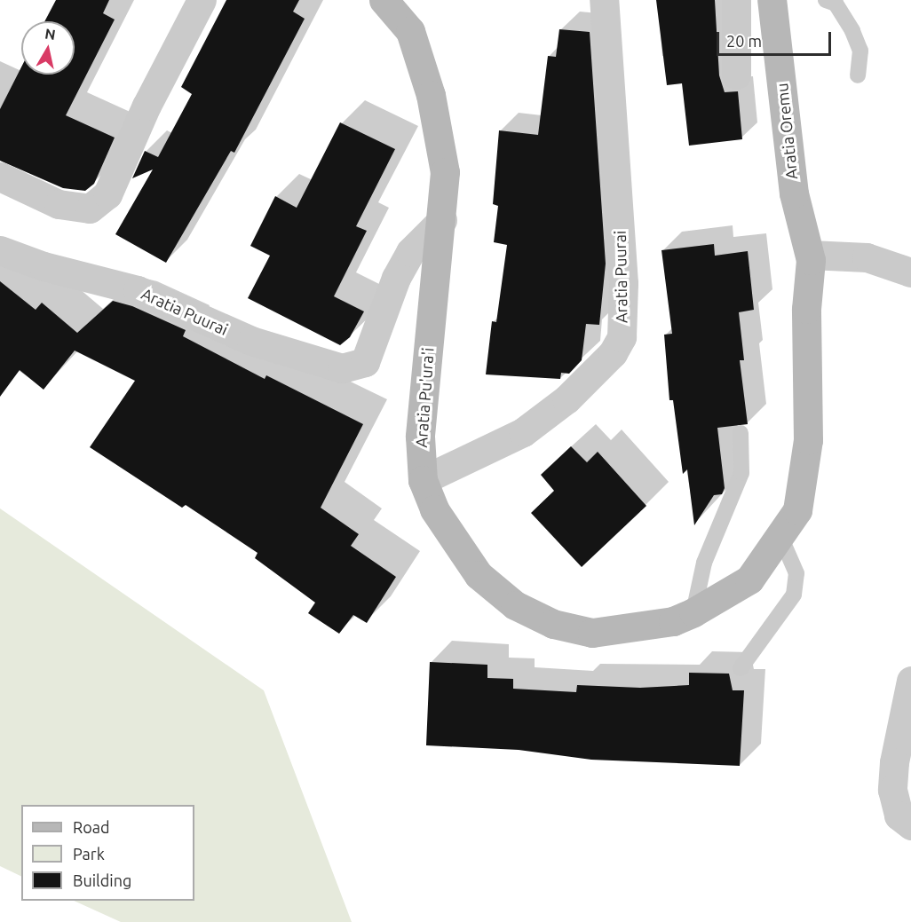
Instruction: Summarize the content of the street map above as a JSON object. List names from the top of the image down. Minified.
{"streets":{"main road":["Aratia Oremu","Aratia Pu'ura'i"],"street":["Aratia Puurai"]},"crossings":[["Aratia Oremu","Aratia Pu'ura'i"],["Aratia Puurai","Aratia Pu'ura'i"]],"legend":["Road","Park","Building"],"scale_bar":"20 m","north":"top"}
